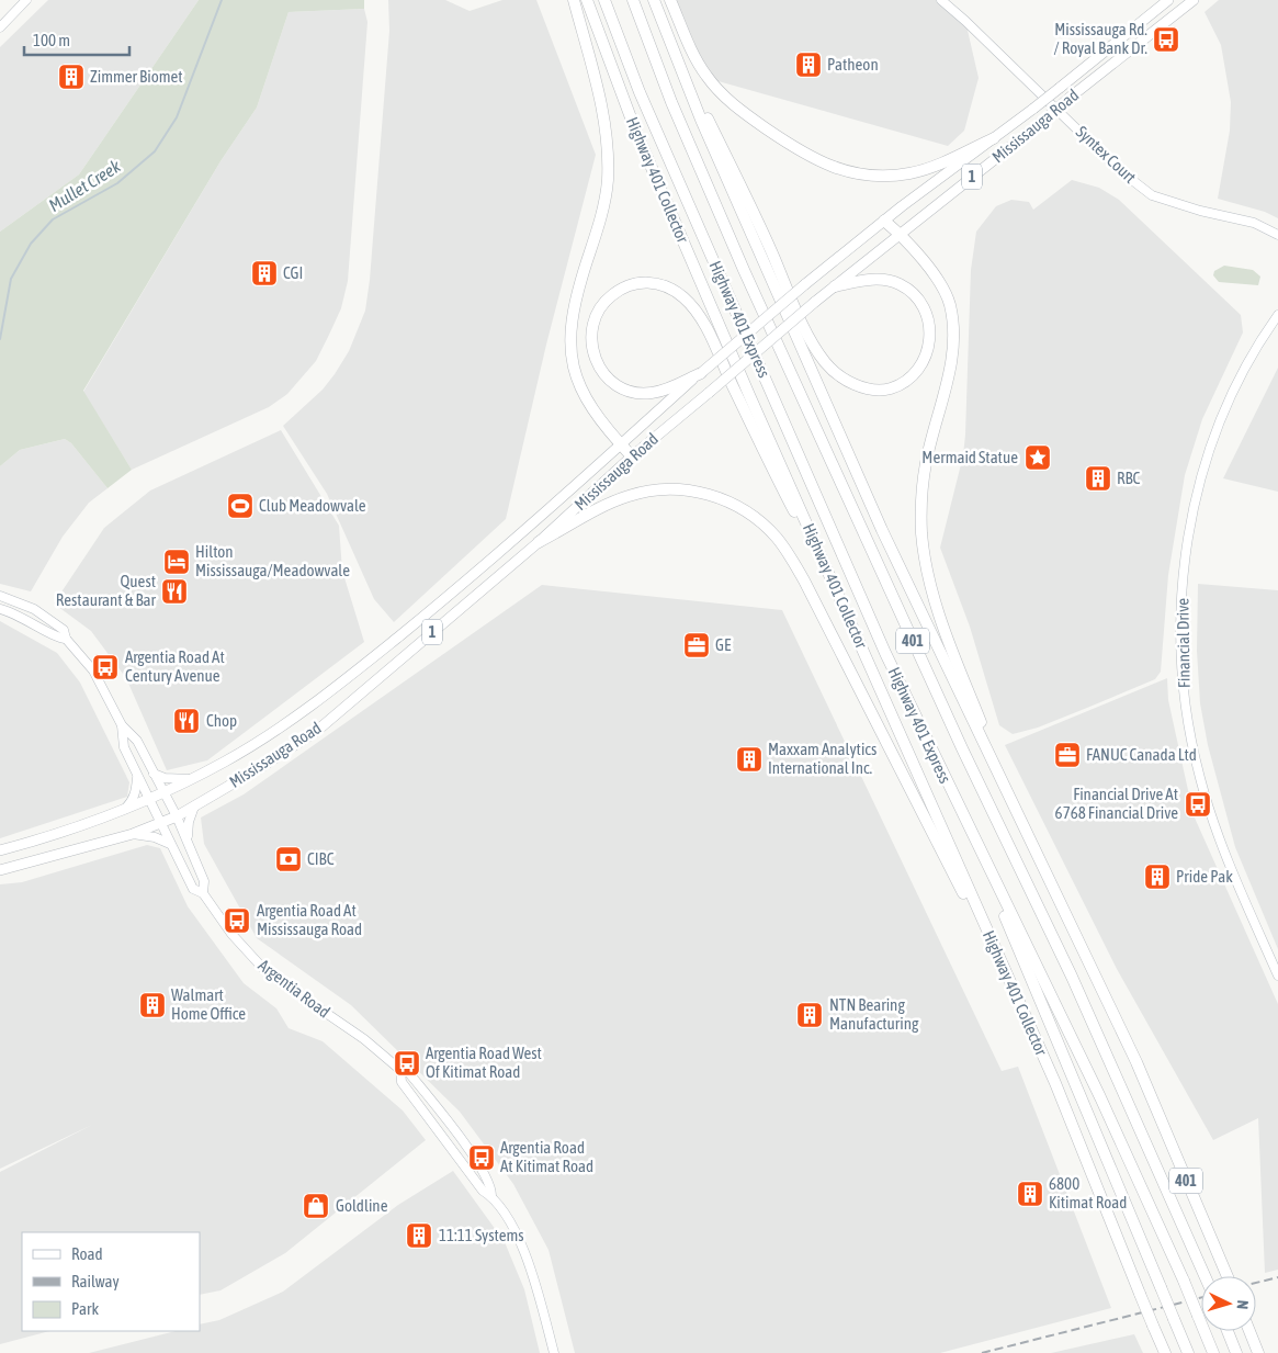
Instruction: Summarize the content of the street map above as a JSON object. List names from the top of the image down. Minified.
{"streets":{"highway":["Highway 401 Collector","Highway 401 Express","401"],"main road":["Mississauga Road","1"],"street":["Syntex Court","Financial Drive","Argentia Road"]},"crossings":[["Mississauga Road","Argentia Road"]],"water":["Mullet Creek"],"places":{"bus stop":["Mississauga Rd. / Royal Bank Dr.","Argentia Road At Century Avenue","Financial Drive At 6768 Financial Drive","Argentia Road At Mississauga Road","Argentia Road West Of Kitimat Road","Argentia Road At Kitimat Road"],"building":["Patheon","Zimmer Biomet","CGI","RBC","Maxxam Analytics International Inc.","Pride Pak","Walmart Home Office","NTN Bearing Manufacturing","6800 Kitimat Road","11:11 Systems"],"place":["Mermaid Statue"],"sports":["Club Meadowvale"],"hotel":["Hilton Mississauga/Meadowvale"],"restaurant":["Quest Restaurant & Bar","Chop"],"office":["GE","FANUC Canada Ltd"],"bank":["CIBC"],"shop":["Goldline"]},"legend":["Road","Railway","Park"],"scale_bar":"100 m","north":"right"}
